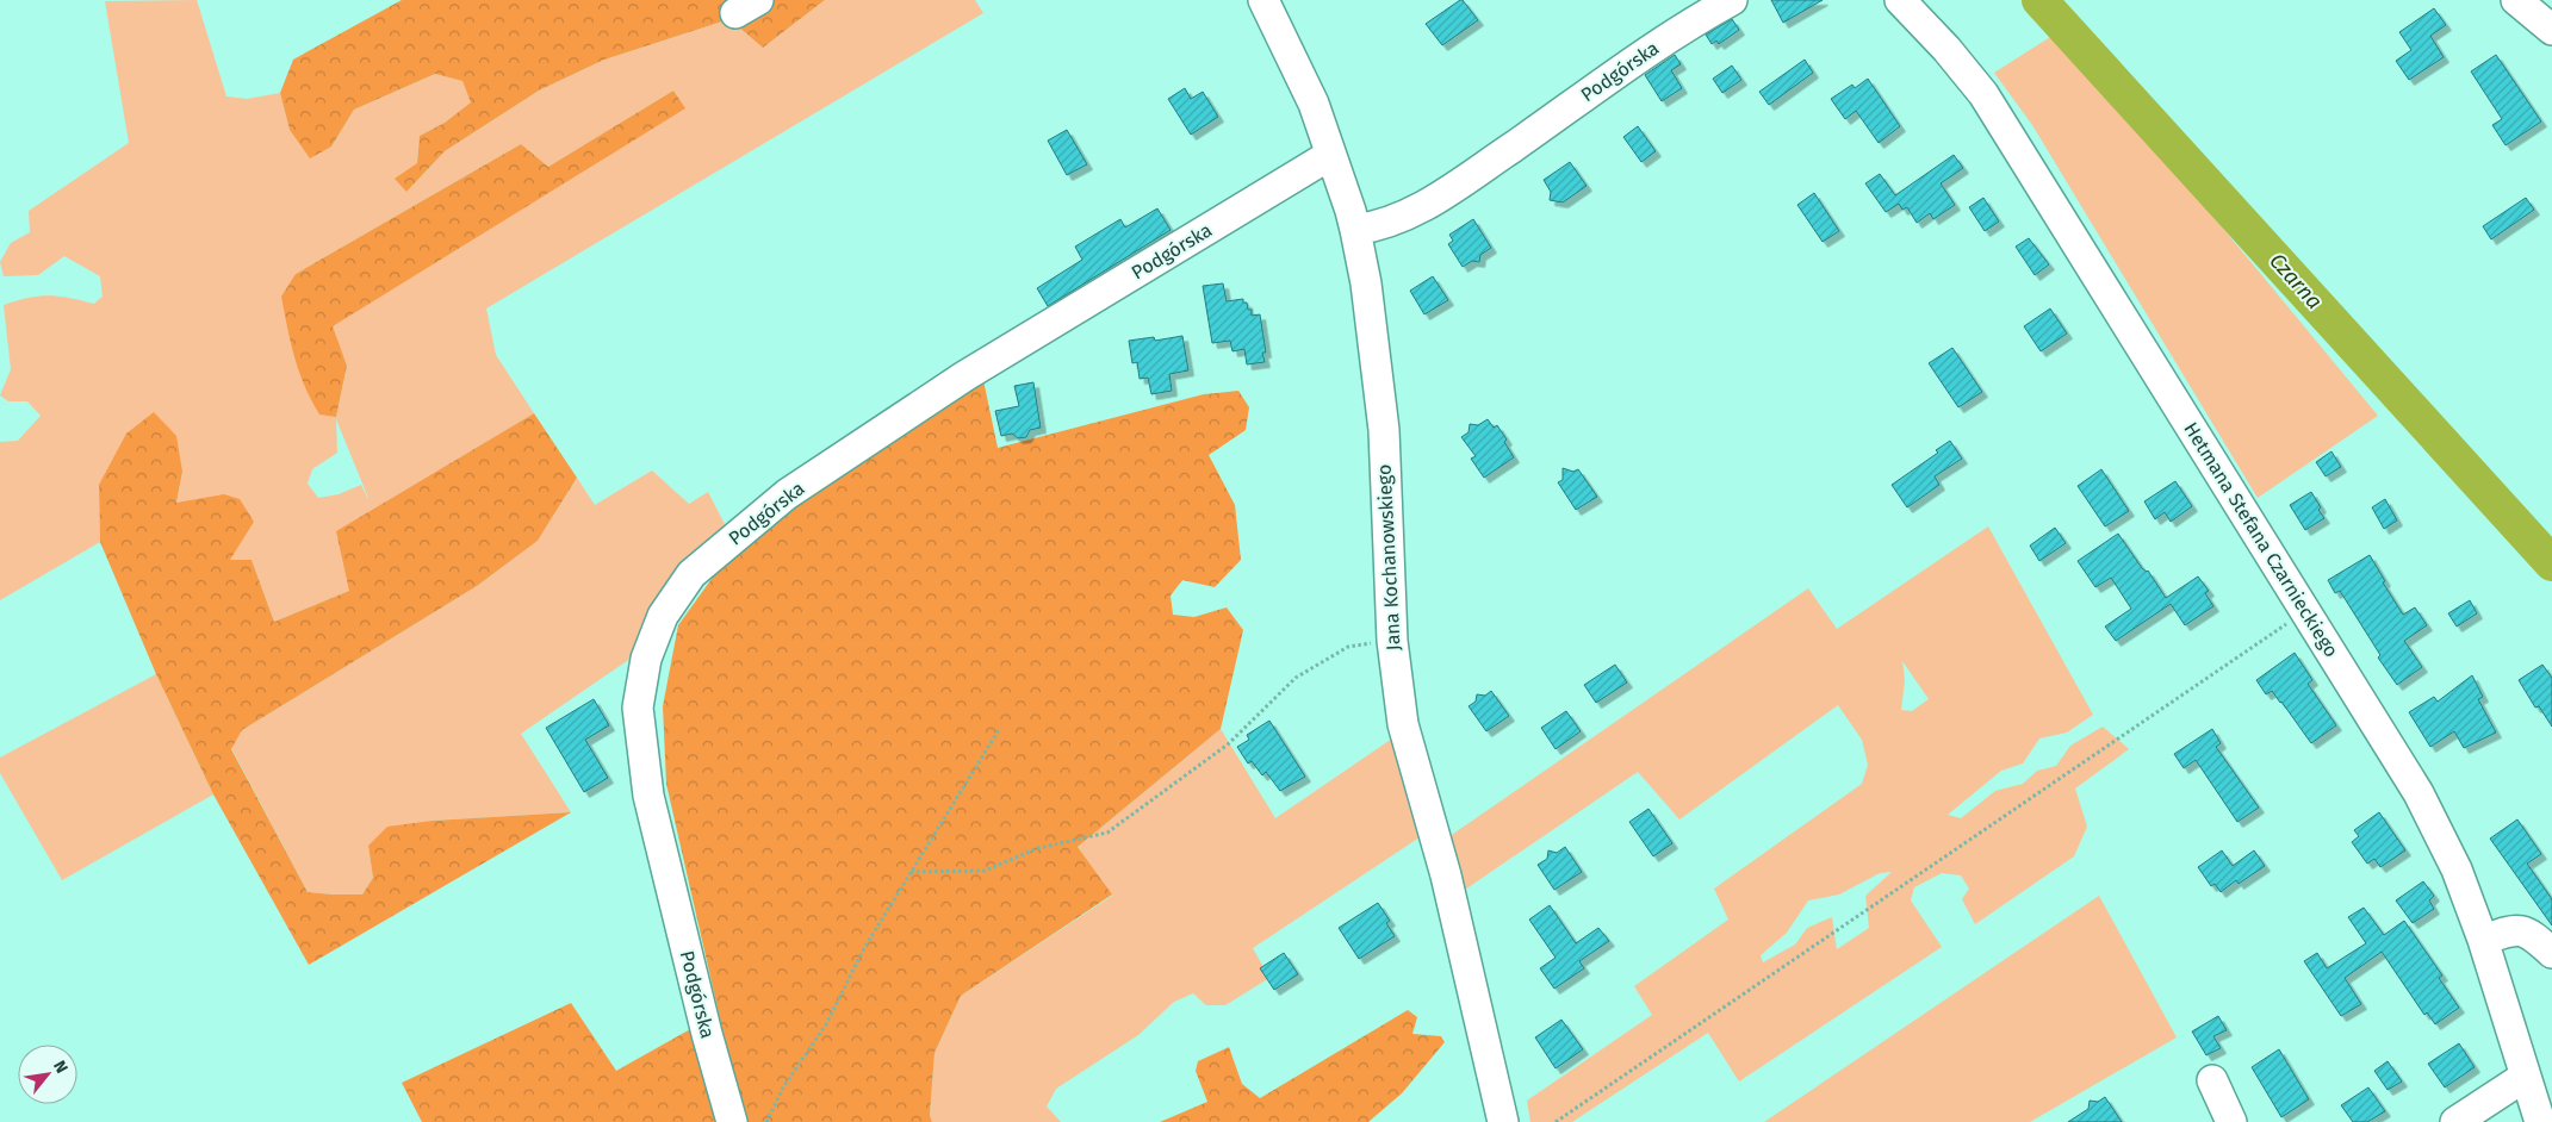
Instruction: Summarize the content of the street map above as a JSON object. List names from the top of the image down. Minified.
{"streets":{"street":["Podgórska","Hetmana Stefana Czarnieckiego","Jana Kochanowskiego"]},"crossings":[["Podgórska","Jana Kochanowskiego"]],"water":["Czarna"],"north":"top right"}
